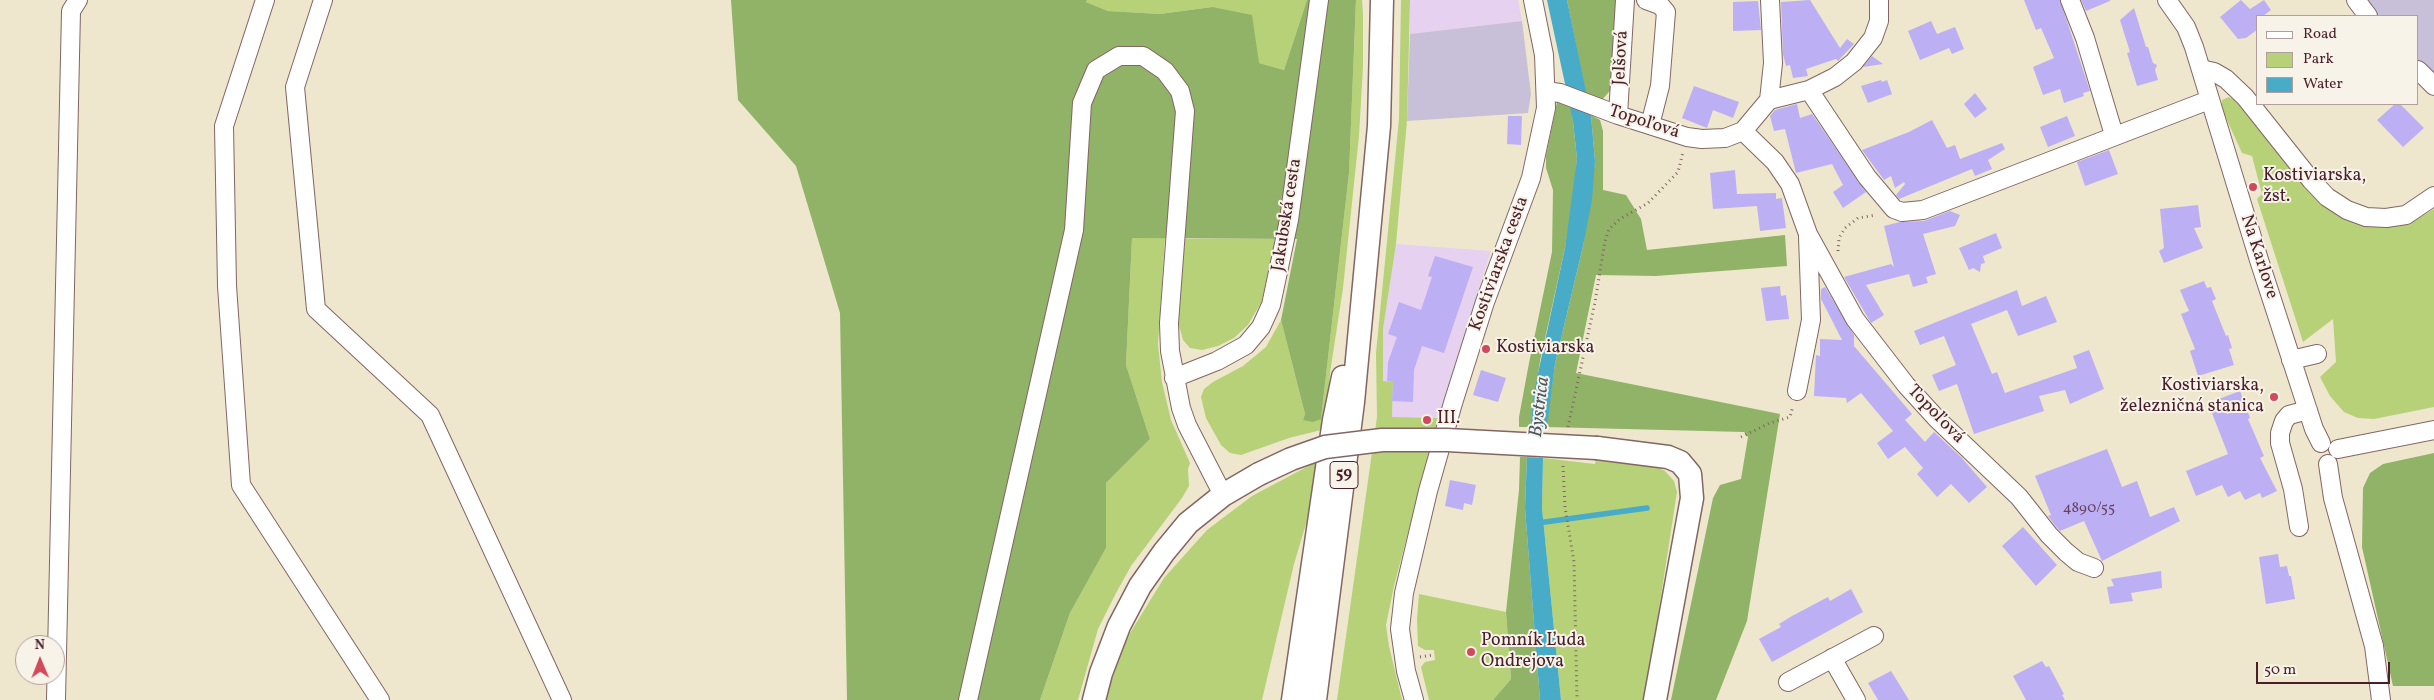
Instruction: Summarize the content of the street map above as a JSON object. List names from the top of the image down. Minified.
{"streets":{"main road":["59"],"street":["Jelšová","Topoľová","Jakubská cesta","Na Karlove","Kostiviarska cesta"]},"crossings":[["Jelšová","Topoľová"],["Topoľová","Kostiviarska cesta"]],"water":["Bystrica"],"places":["Kostiviarska, žst.","Kostiviarska","Kostiviarska, železničná stanica","III.","Pomník Ľuda Ondrejova"],"house_numbers":["4890/55"],"legend":["Road","Park","Water"],"scale_bar":"50 m","north":"top"}
